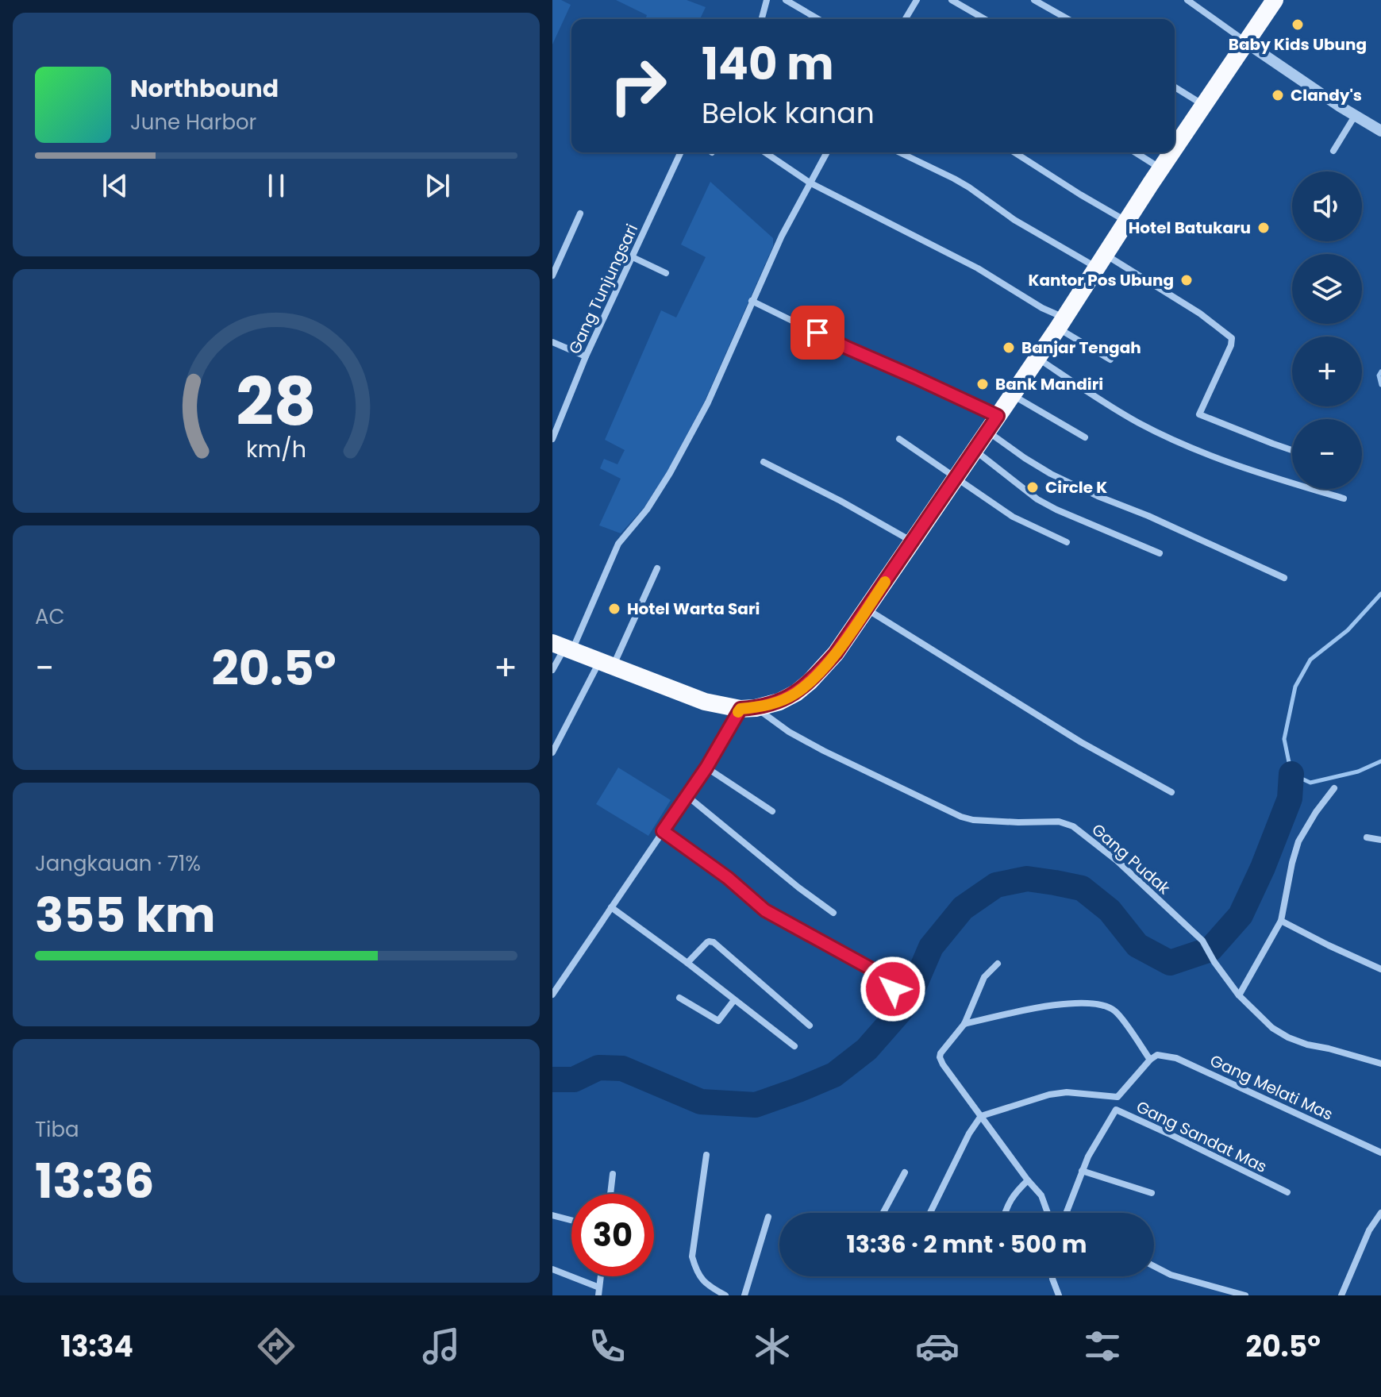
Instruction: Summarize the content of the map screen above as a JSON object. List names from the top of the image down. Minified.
{"streets":{"street":["Gang Tunjungsari","Gang Pudak","Gang Melati Mas","Gang Sandat Mas"]},"places":["Baby Kids Ubung","Clandy's","Hotel Batukaru","Kantor Pos Ubung","Banjar Tengah","Bank Mandiri","Circle K","Hotel Warta Sari"],"page":{"turn":["140 m","Belok kanan"],"song":["Northbound","June Harbor"],"map_buttons":["+","−"],"tile":["AC",["Jangkauan · 71%","355 km"],["Tiba","13:36"]],"heat":["−","20.5°","+"],"limit":"30","trip":"13:36 · 2 mnt · 500 m","tabs":["13:34","20.5°"],"gauge":["28","km/h"]}}
